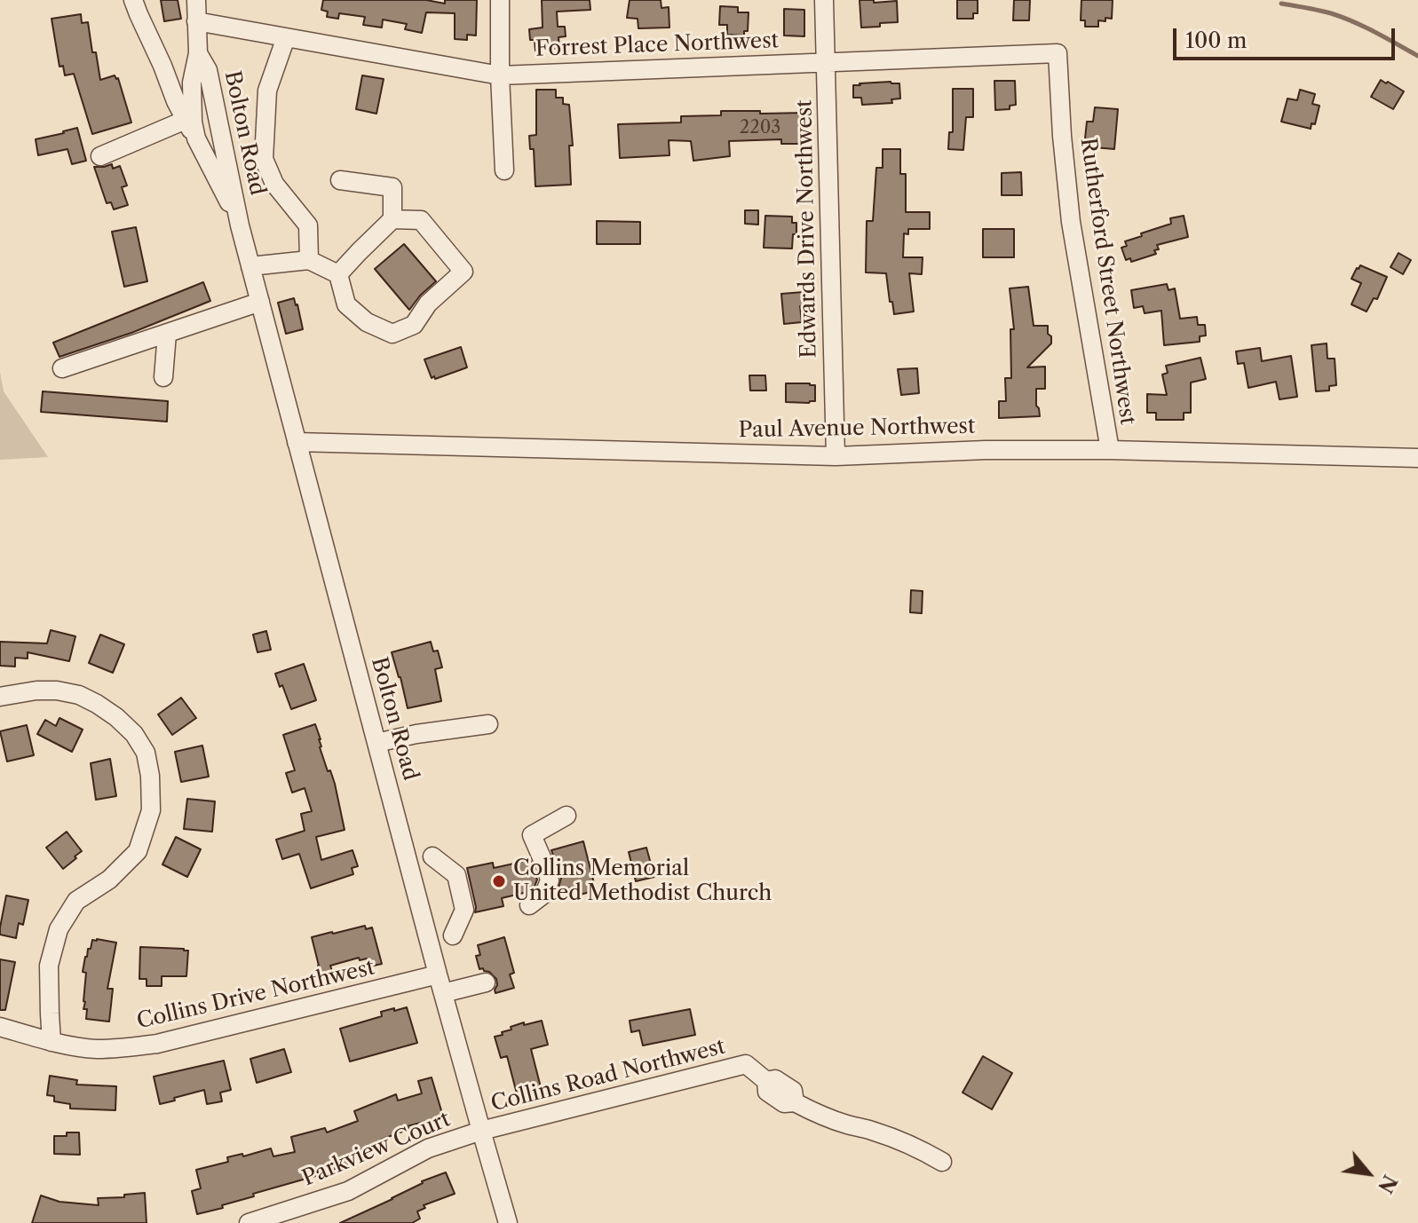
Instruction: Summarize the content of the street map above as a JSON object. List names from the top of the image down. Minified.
{"streets":{"street":["Forrest Place Northwest","Bolton Road","Edwards Drive Northwest","Rutherford Street Northwest","Paul Avenue Northwest","Collins Drive Northwest","Collins Road Northwest","Parkview Court"]},"crossings":[["Forrest Place Northwest","Bolton Road"],["Forrest Place Northwest","Edwards Drive Northwest"],["Forrest Place Northwest","Rutherford Street Northwest"],["Bolton Road","Paul Avenue Northwest"],["Bolton Road","Collins Drive Northwest"],["Bolton Road","Collins Road Northwest"],["Bolton Road","Parkview Court"],["Edwards Drive Northwest","Paul Avenue Northwest"],["Rutherford Street Northwest","Paul Avenue Northwest"],["Collins Road Northwest","Parkview Court"]],"places":["Collins Memorial United Methodist Church"],"house_numbers":["2203"],"scale_bar":"100 m","north":"bottom right"}
